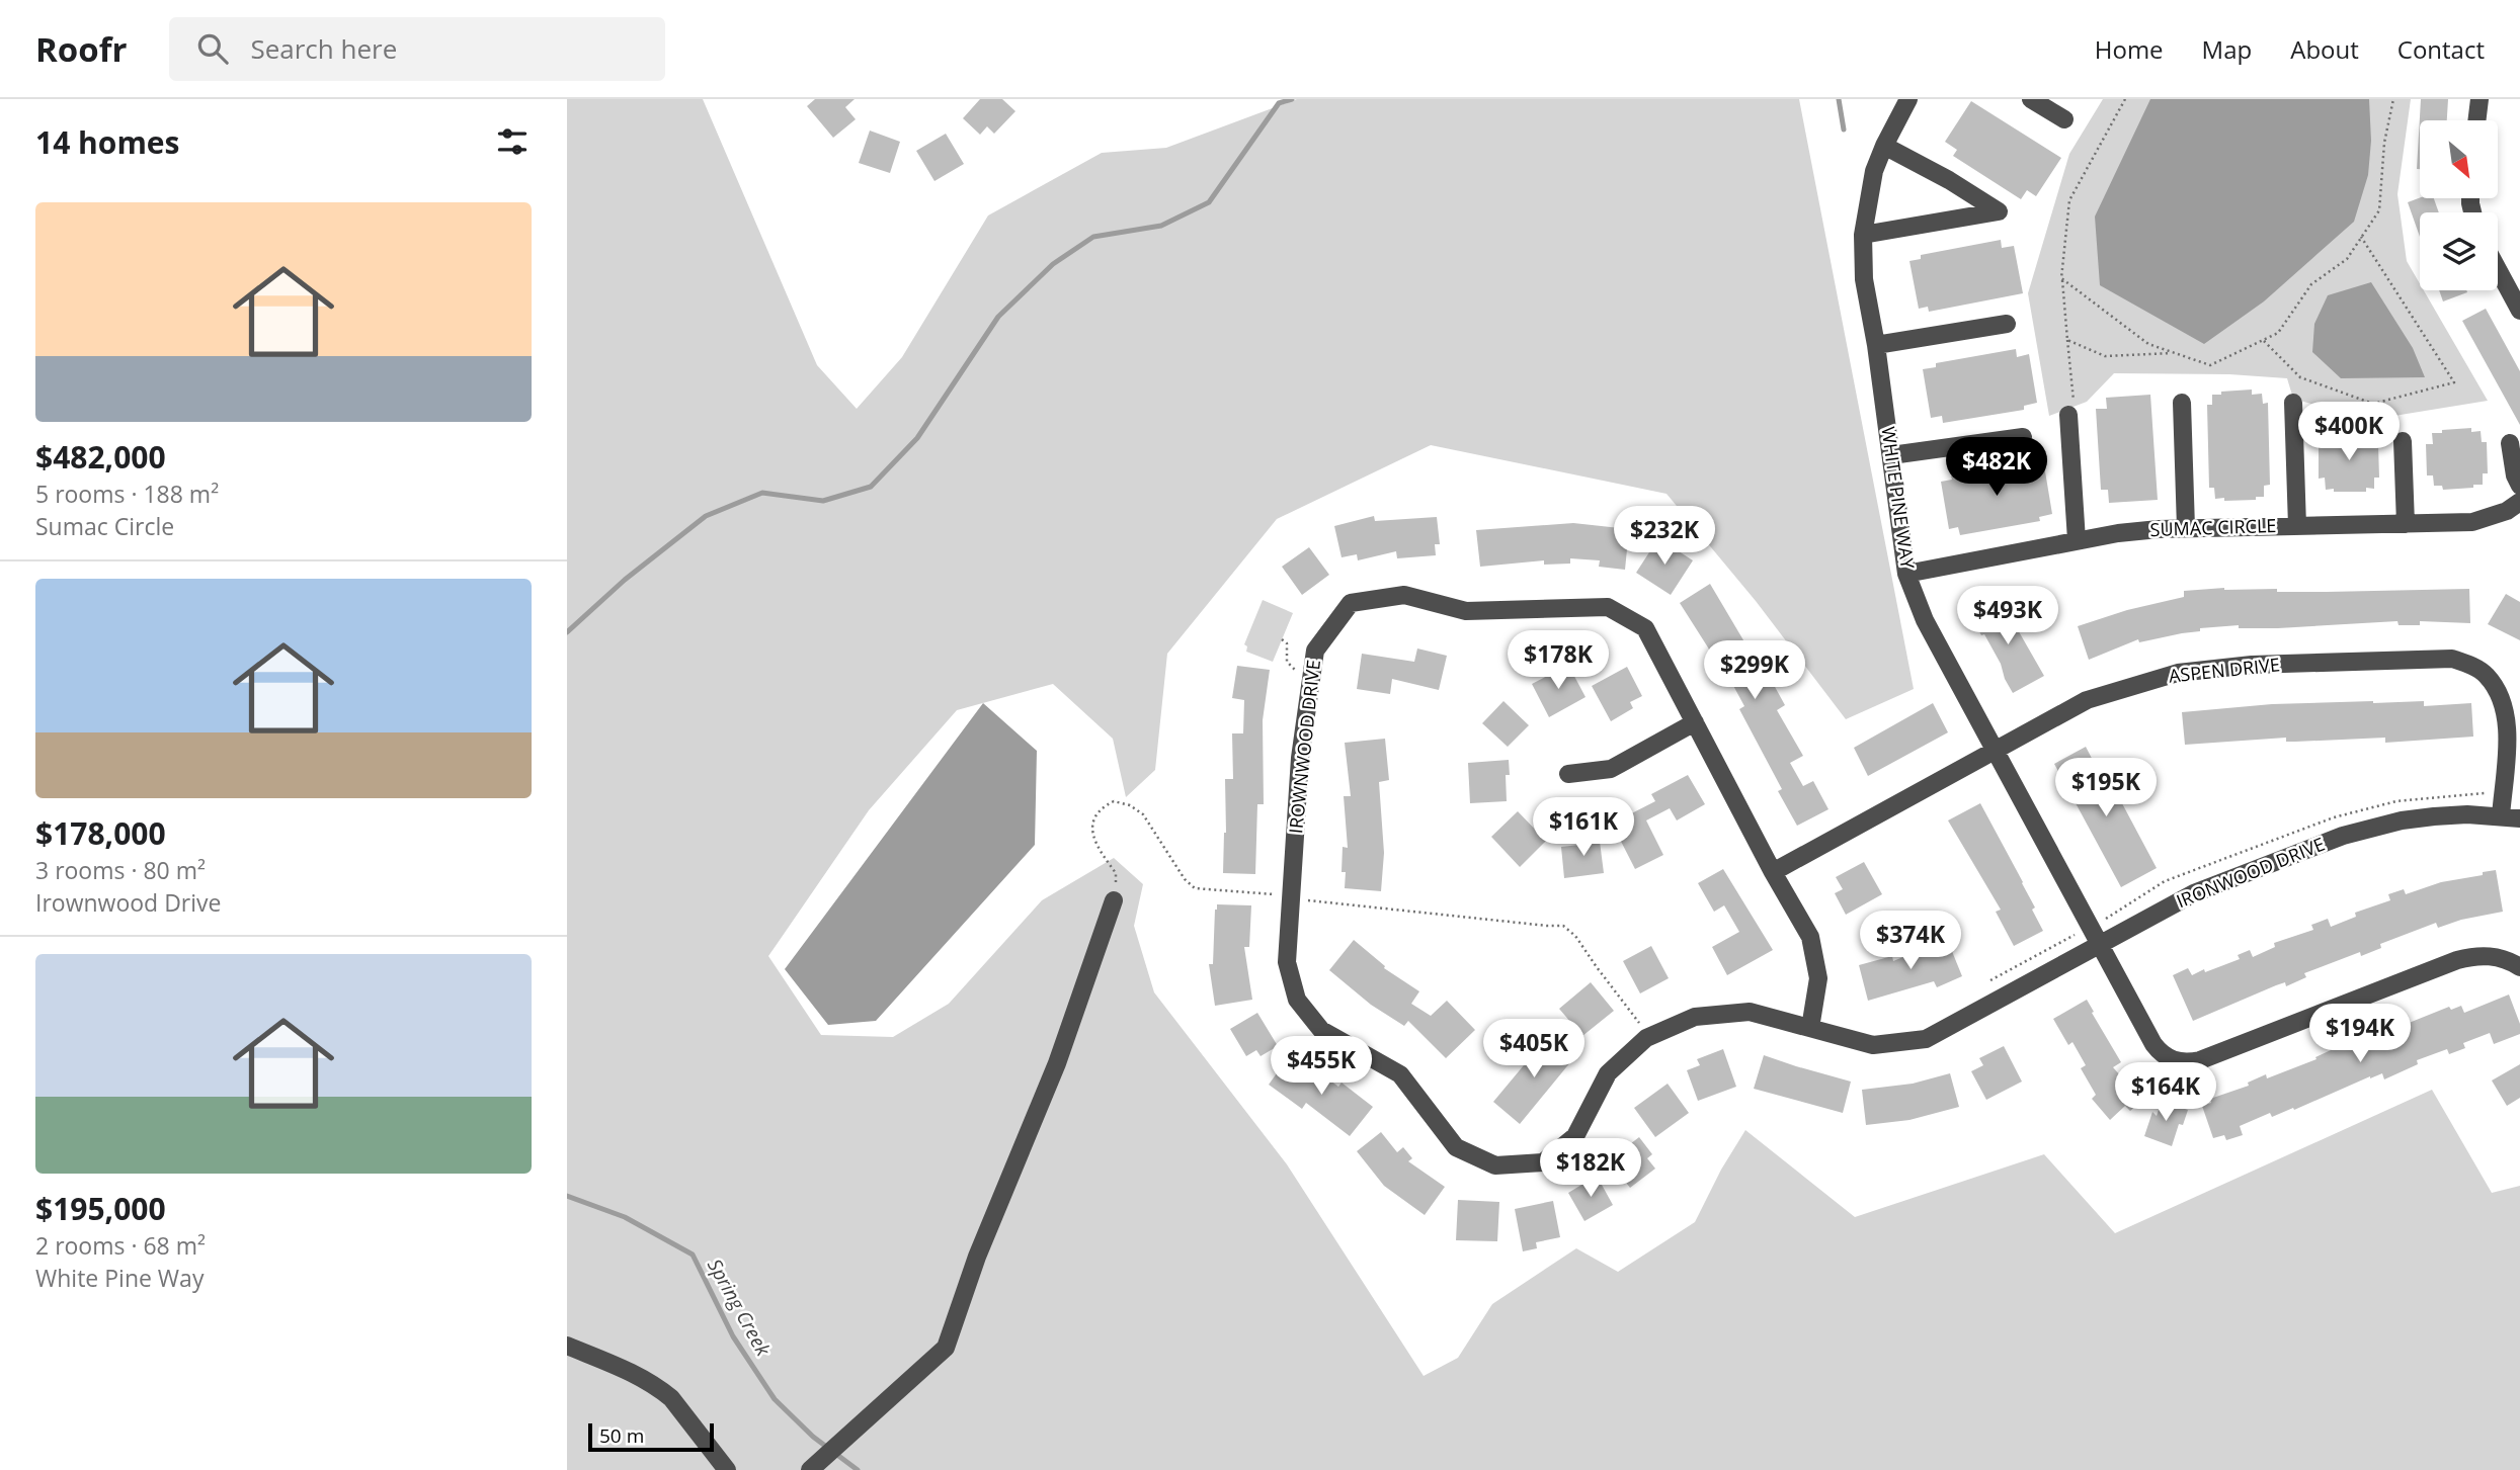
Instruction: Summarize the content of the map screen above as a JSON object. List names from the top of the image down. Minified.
{"streets":{"street":["WHITE PINE WAY","SUMAC CIRCLE","ASPEN DRIVE","IROWNWOOD DRIVE","IRONWOOD DRIVE"]},"crossings":[["WHITE PINE WAY","SUMAC CIRCLE"],["WHITE PINE WAY","ASPEN DRIVE"],["WHITE PINE WAY","IRONWOOD DRIVE"],["ASPEN DRIVE","IROWNWOOD DRIVE"],["ASPEN DRIVE","IRONWOOD DRIVE"],["IROWNWOOD DRIVE","IRONWOOD DRIVE"]],"water":["Spring Creek"],"scale_bar":"50 m","north":"bottom right","page":{"header":"Roofr","search":"Search here","nav":["Home","Map","About","Contact"],"heading":"14 homes","list":[{"name":"$482,000","note":"5 rooms · 188 m² · Sumac Circle"},{"name":"$178,000","note":"3 rooms · 80 m² · Irownwood Drive"},{"name":"$195,000","note":"2 rooms · 68 m² · White Pine Way"}],"price":["$400K","$482K","$232K","$493K","$178K","$299K","$195K","$161K","$374K","$194K","$405K","$455K","$164K","$182K"],"scale":"50 m"}}
